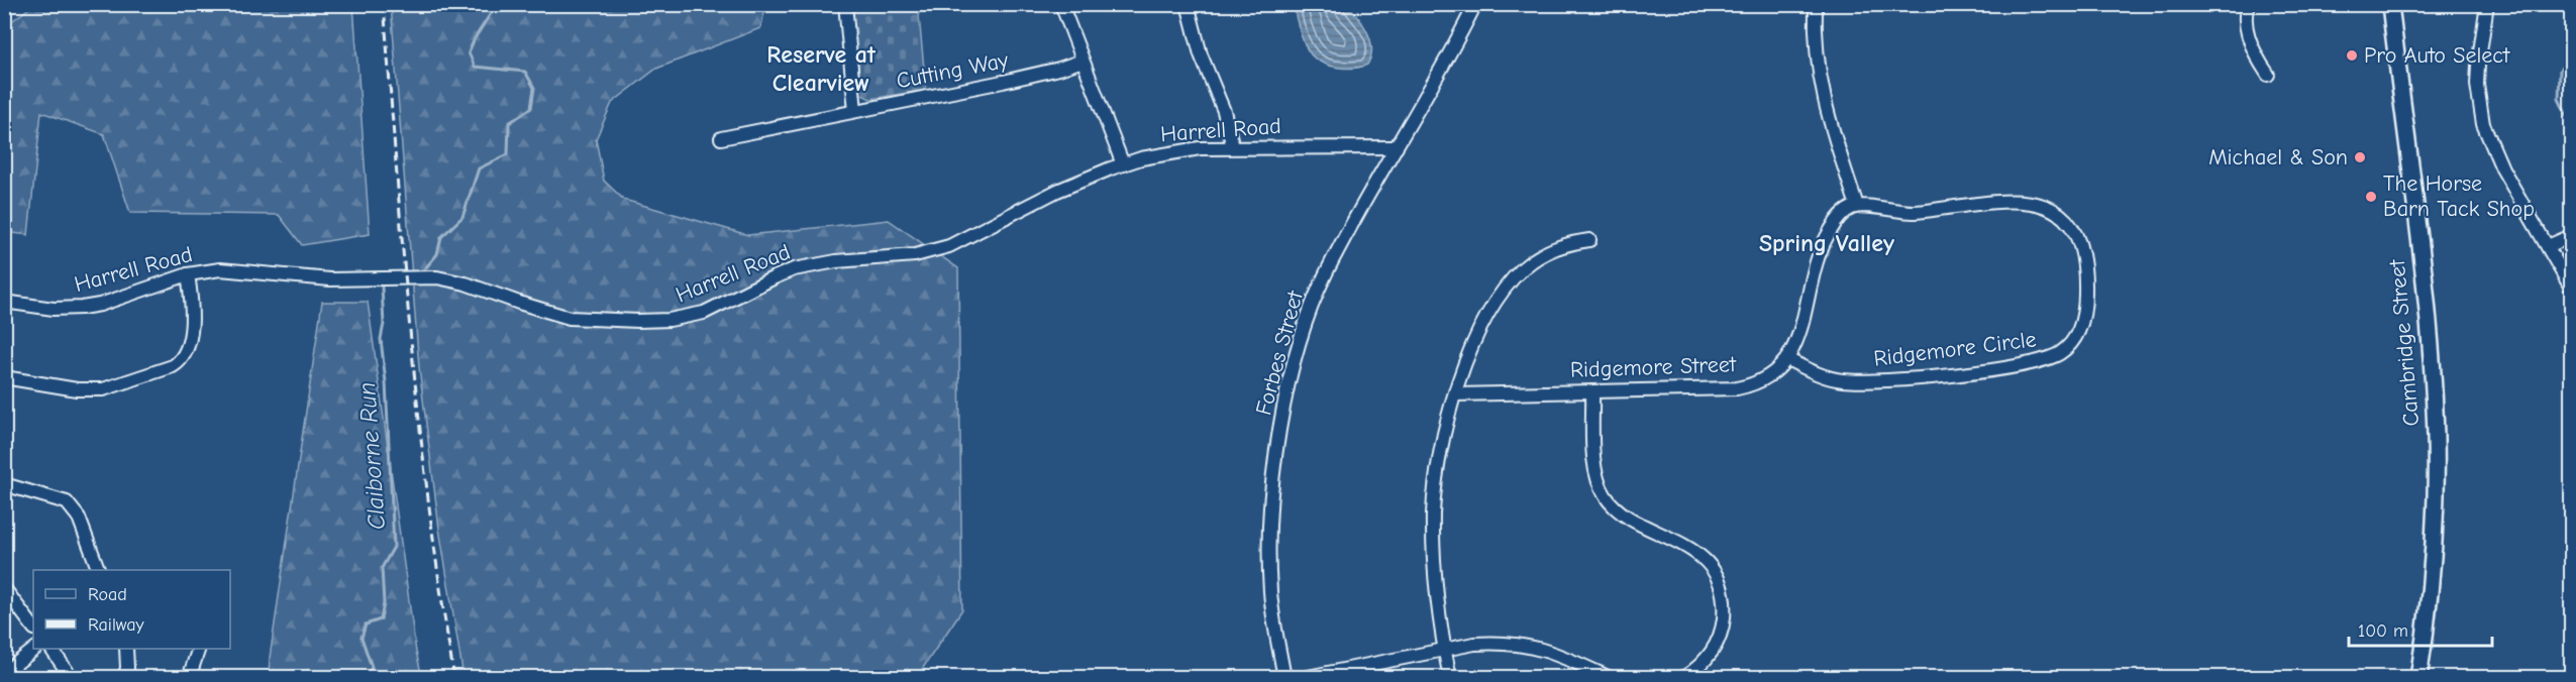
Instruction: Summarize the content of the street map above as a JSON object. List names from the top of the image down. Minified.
{"streets":{"main road":["Cambridge Street"],"street":["Cutting Way","Harrell Road","Ridgemore Circle","Forbes Street","Ridgemore Street"]},"crossings":[["Harrell Road","Forbes Street"],["Ridgemore Circle","Ridgemore Street"]],"districts":["Reserve at Clearview","Spring Valley"],"water":["Claiborne Run"],"places":["Pro Auto Select","Michael & Son","The Horse Barn Tack Shop"],"legend":["Road","Railway"],"scale_bar":"100 m"}
